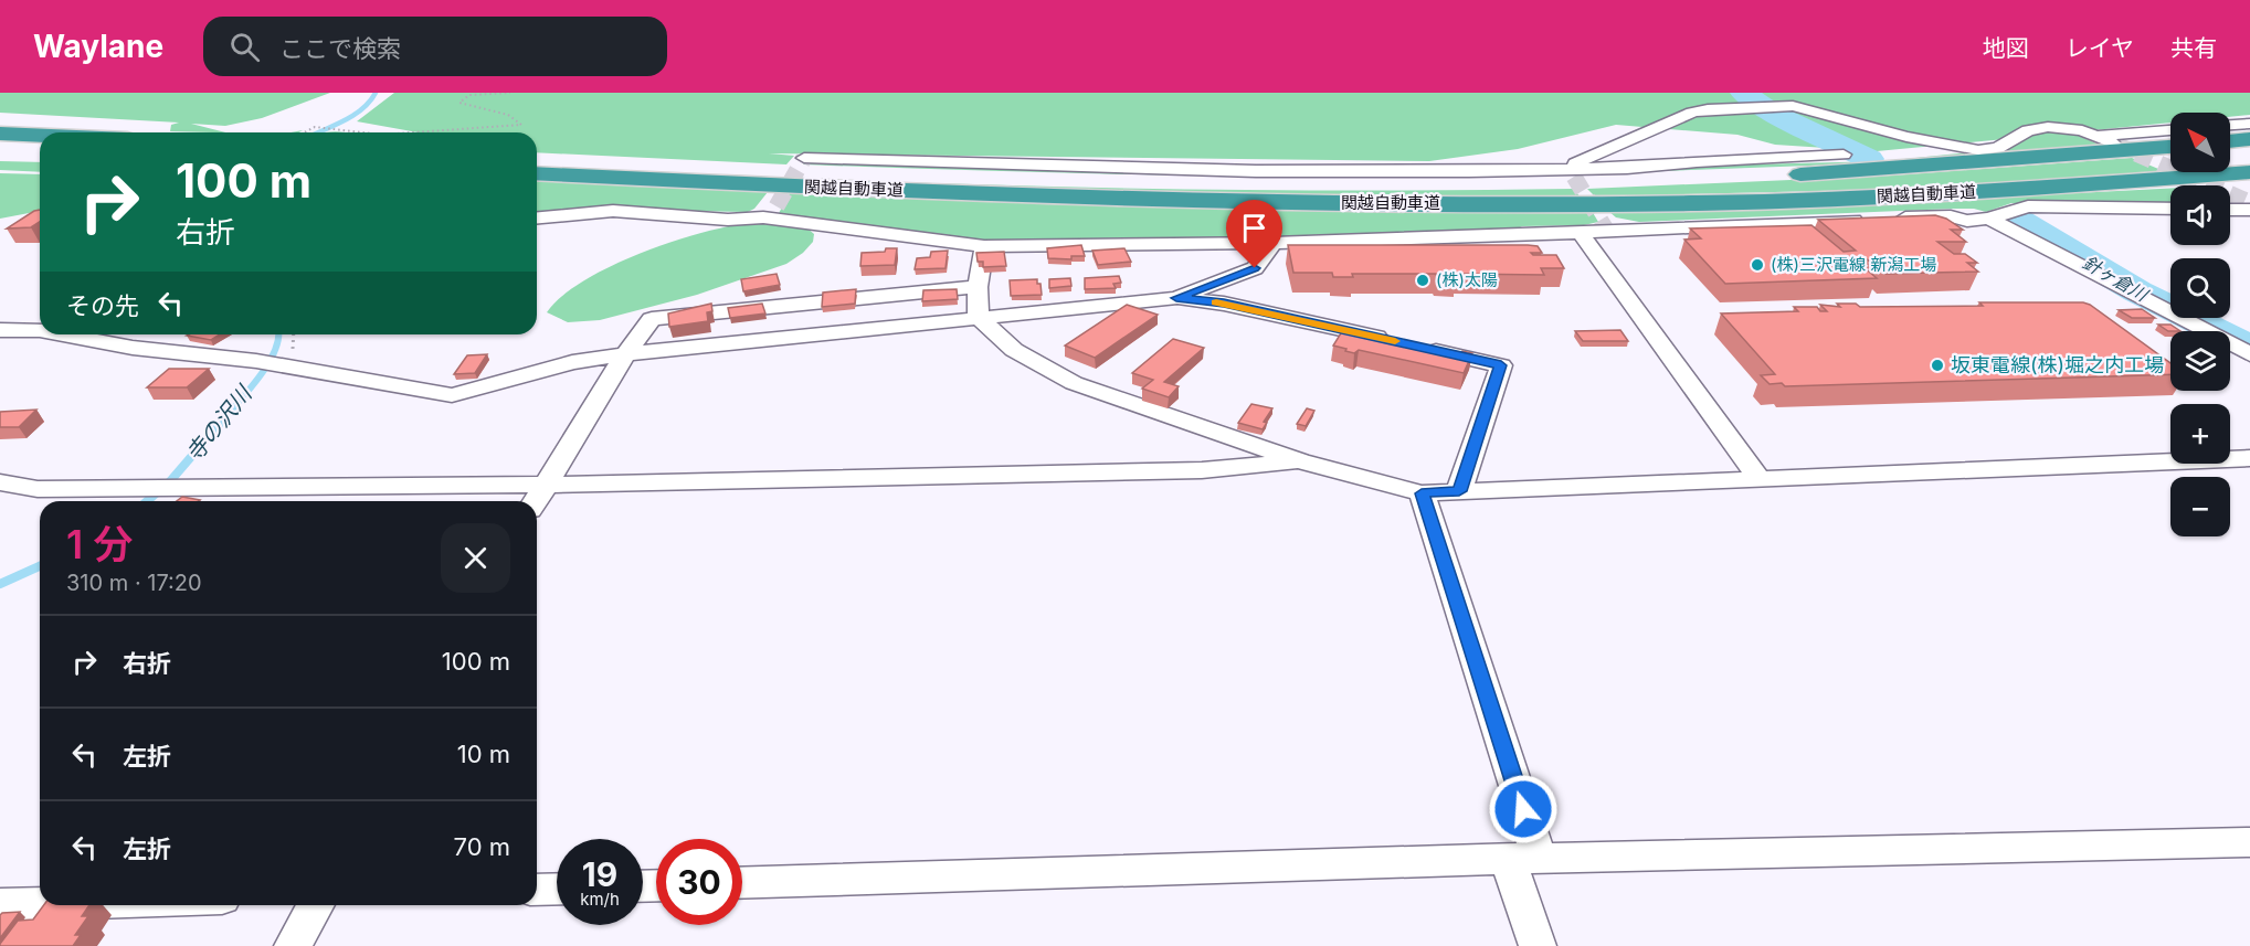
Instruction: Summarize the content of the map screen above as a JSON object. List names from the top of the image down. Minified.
{"streets":{"highway":["関越自動車道"]},"water":["針ヶ倉川","寺の沢川"],"places":["(株)三沢電線 新潟工場","(株)太陽","坂東電線(株)堀之内工場"],"north":"top left","page":{"header":"Waylane","search":"ここで検索","nav":["地図","レイヤ","共有"],"map_buttons":["+","−"],"turn":["100 m","右折"],"then":"その先","heading":["1 分","310 m · 17:20"],"list":[{"name":"右折","value":"100 m"},{"name":"左折","value":"10 m"},{"name":"左折","value":"70 m"}],"speed":"19 km/h","limit":"30"}}
